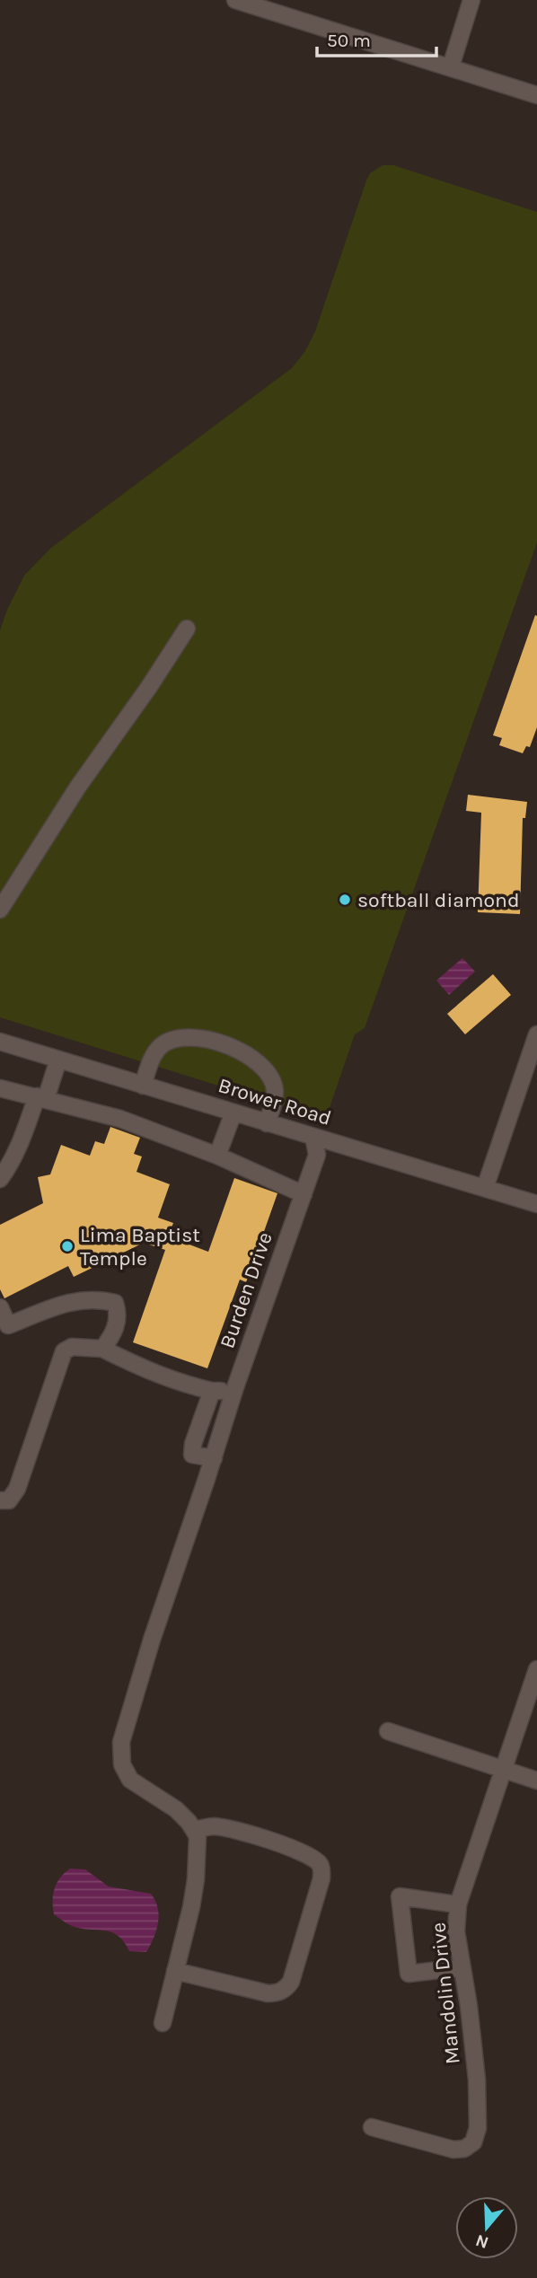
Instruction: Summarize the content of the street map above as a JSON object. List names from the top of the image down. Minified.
{"streets":{"street":["Brower Road","Burden Drive","Mandolin Drive"]},"crossings":[["Brower Road","Burden Drive"]],"places":["softball diamond","Lima Baptist Temple"],"scale_bar":"50 m","north":"bottom"}
